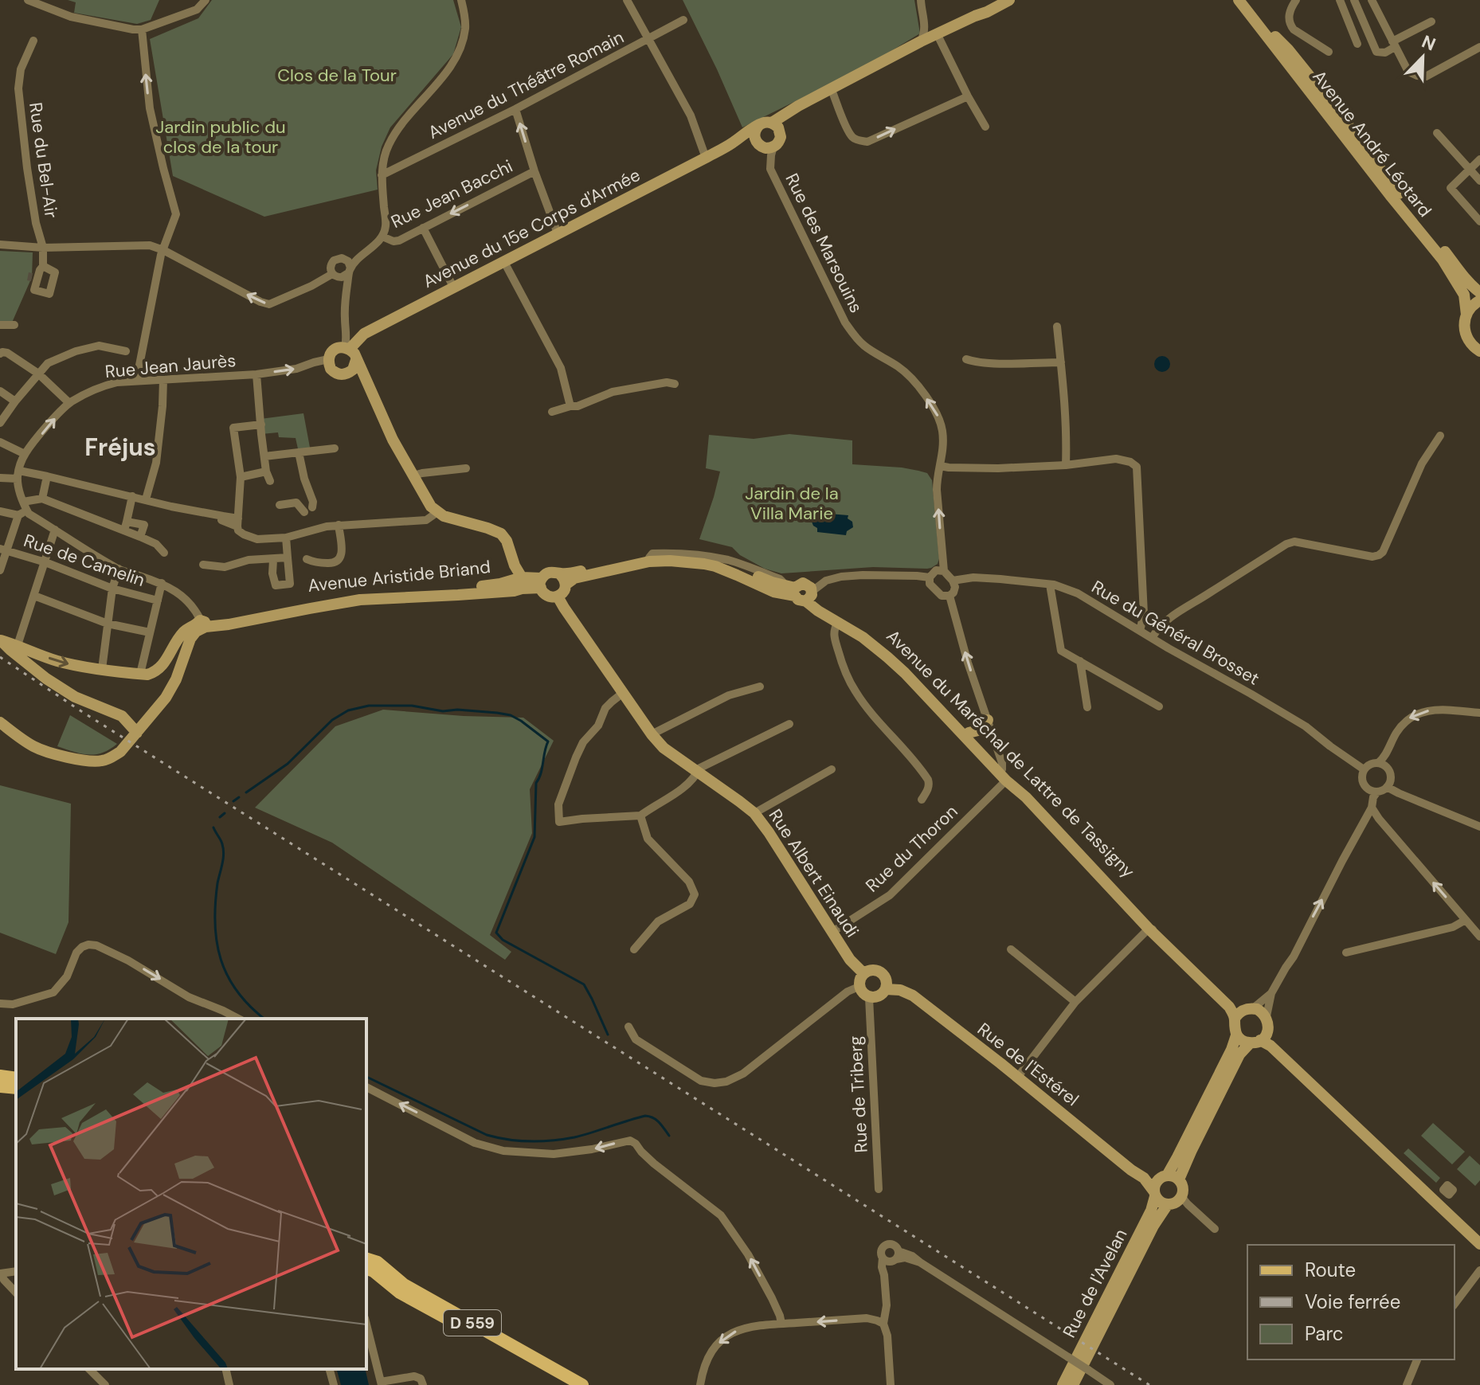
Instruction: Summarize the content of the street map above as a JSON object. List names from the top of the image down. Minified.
{"streets":{"main road":["Avenue André Léotard","Avenue du 15e Corps d'Armée","Avenue Aristide Briand","Avenue du Maréchal de Lattre de Tassigny","Rue Albert Einaudi","Rue de l'Estérel","Rue de l'Avelan","D 559"],"street":["Avenue du Théâtre Romain","Rue du Bel-Air","Rue Jean Bacchi","Rue des Marsouins","Rue Jean Jaurès","Rue de Camelin","Rue du Général Brosset","Rue du Thoron","Rue de Triberg"]},"crossings":[["Avenue du 15e Corps d'Armée","Rue des Marsouins"],["Avenue du 15e Corps d'Armée","Rue Jean Jaurès"],["Rue des Marsouins","Rue du Général Brosset"],["Avenue Aristide Briand","Rue Albert Einaudi"],["Avenue du Maréchal de Lattre de Tassigny","Rue du Thoron"],["Rue du Thoron","Rue Albert Einaudi"],["Rue Albert Einaudi","Rue de l'Estérel"],["Rue Albert Einaudi","Rue de Triberg"],["Rue de l'Estérel","Rue de Triberg"],["Rue de l'Estérel","Rue de l'Avelan"]],"one_way":["Rue Jean Bacchi","Rue des Marsouins"],"districts":["Fréjus"],"parks":["Clos de la Tour","Jardin public du clos de la tour","Jardin de la Villa Marie"],"legend":["Route","Voie ferrée","Parc"],"north":"top right"}
